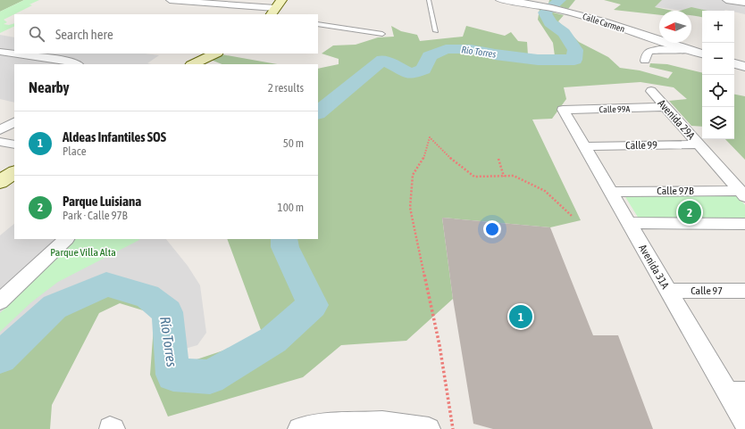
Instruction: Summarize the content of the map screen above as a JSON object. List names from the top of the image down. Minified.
{"streets":{"street":["Calle Carmen","Calle 99A","Avenida 29A","Calle 99","Calle 97B","Avenida 31A","Calle 97"]},"crossings":[["Calle 99A","Avenida 29A"],["Calle 99A","Avenida 31A"],["Avenida 29A","Calle 99"],["Avenida 29A","Calle 97B"],["Calle 99","Avenida 31A"],["Calle 97B","Avenida 31A"],["Avenida 31A","Calle 97"]],"water":["Río Torres"],"parks":["Parque Villa Alta"],"north":"left","page":{"map_buttons":["+","−"],"search":"Search here","heading":["Nearby","2 results"],"list":[{"mark":"1","name":"Aldeas Infantiles SOS","note":"Place","value":"50 m"},{"mark":"2","name":"Parque Luisiana","note":"Park · Calle 97B","value":"100 m"}],"pins":["2","1"]}}
